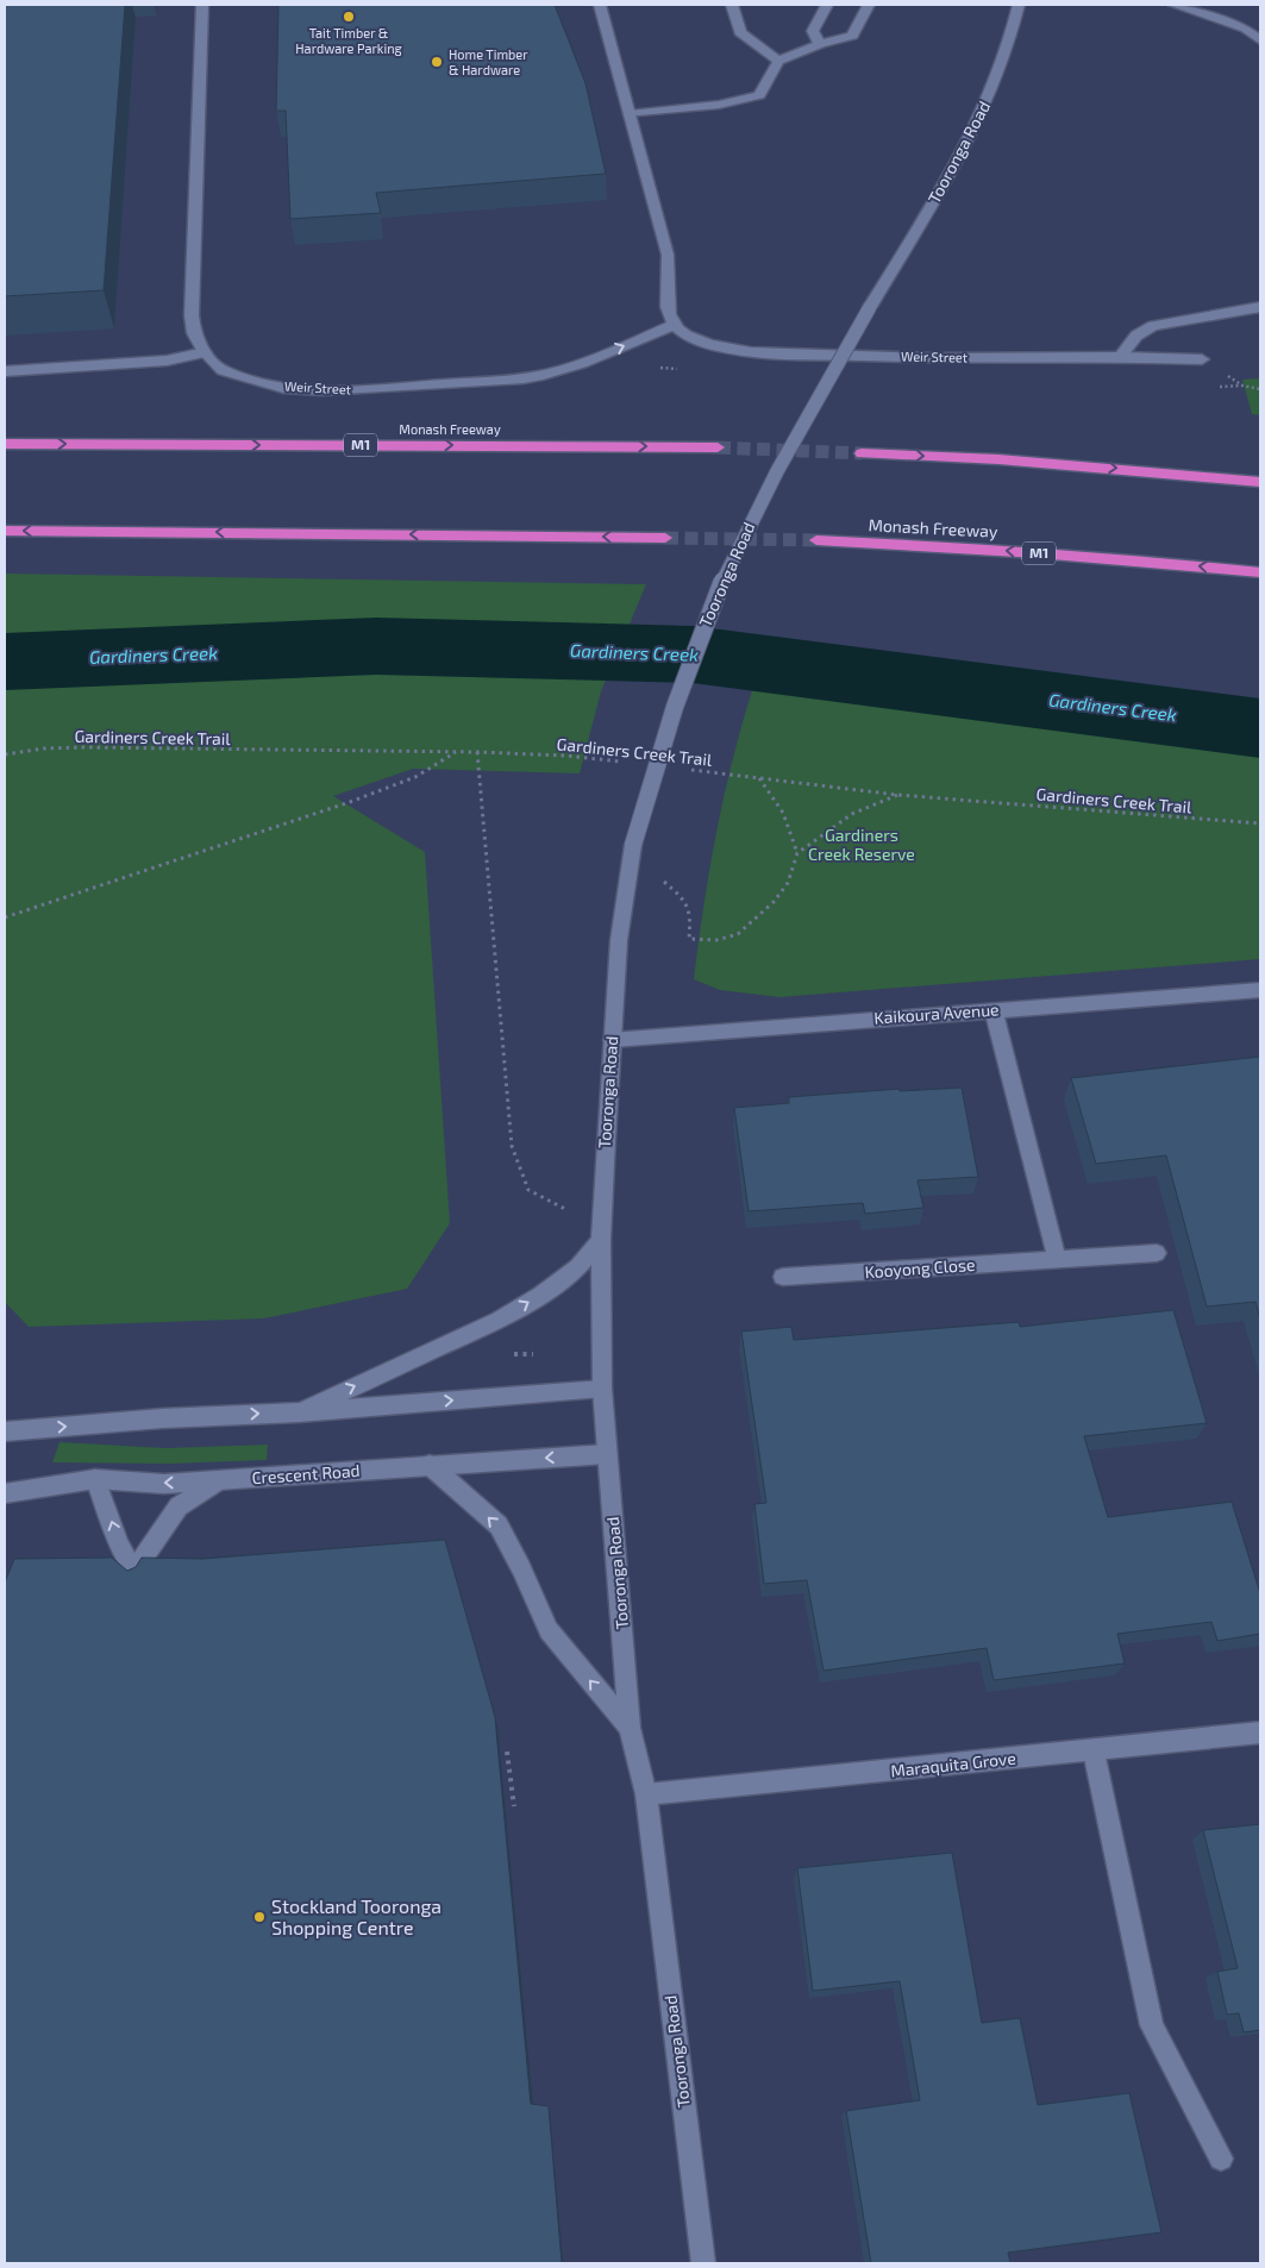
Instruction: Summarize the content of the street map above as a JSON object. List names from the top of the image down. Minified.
{"streets":{"highway":["Monash Freeway","M1"],"street":["Tooronga Road","Weir Street","Kaikoura Avenue","Kooyong Close","Crescent Road","Maraquita Grove"],"path":["Gardiners Creek Trail"]},"crossings":[["Tooronga Road","Kaikoura Avenue"],["Tooronga Road","Crescent Road"],["Tooronga Road","Maraquita Grove"]],"water":["Gardiners Creek"],"parks":["Gardiners Creek Reserve"],"places":["Tait Timber & Hardware Parking","Home Timber & Hardware","Stockland Tooronga Shopping Centre"]}
